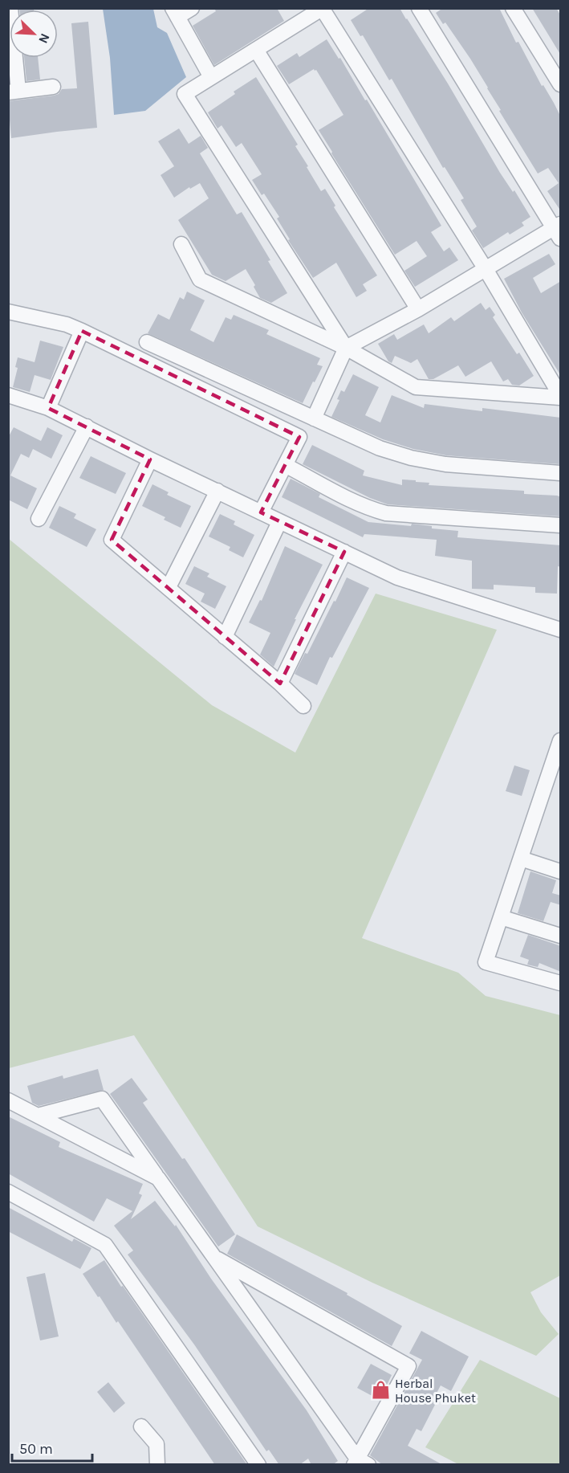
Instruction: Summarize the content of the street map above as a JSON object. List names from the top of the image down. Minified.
{"places":{"shop":["Herbal House Phuket"]},"scale_bar":"50 m","north":"bottom right"}
